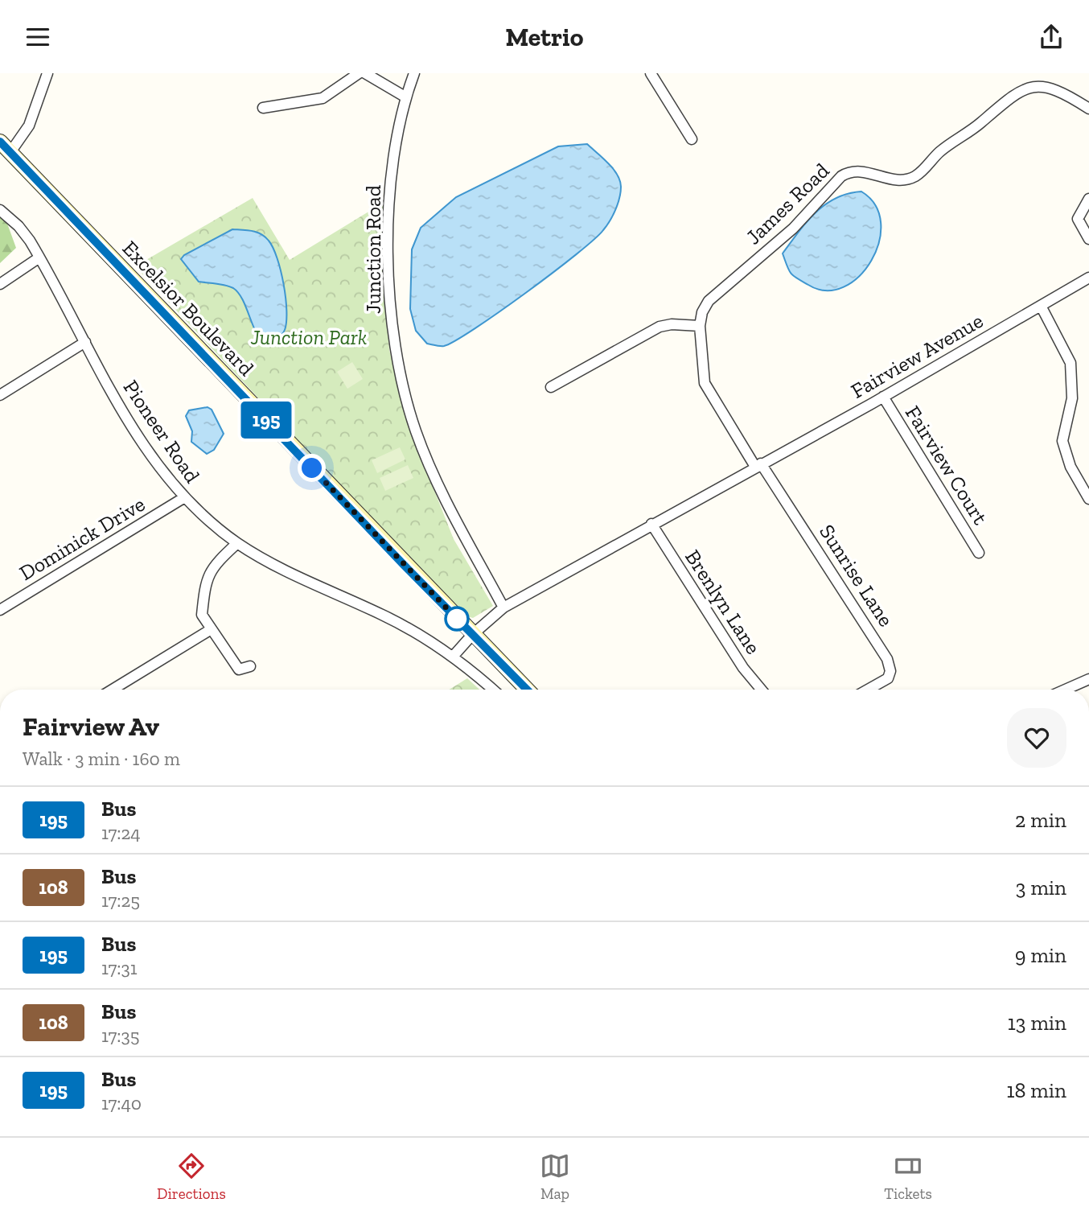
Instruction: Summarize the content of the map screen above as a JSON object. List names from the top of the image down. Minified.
{"streets":{"main road":["Excelsior Boulevard"],"street":["James Road","Junction Road","Fairview Avenue","Pioneer Road","Fairview Court","Dominick Drive","Sunrise Lane","Brenlyn Lane"]},"crossings":[["James Road","Sunrise Lane"],["Junction Road","Fairview Avenue"],["Excelsior Boulevard","Fairview Avenue"],["Fairview Avenue","Pioneer Road"],["Fairview Avenue","Fairview Court"],["Fairview Avenue","Sunrise Lane"],["Fairview Avenue","Brenlyn Lane"],["Pioneer Road","Dominick Drive"]],"parks":["Junction Park"],"lines":["bus line 195"],"page":{"header":"Metrio","on_map":"195","heading":["Fairview Av","Walk · 3 min · 160 m"],"list":[{"mark":"195","name":"Bus","note":"17:24","value":"2 min"},{"mark":"108","name":"Bus","note":"17:25","value":"3 min"},{"mark":"195","name":"Bus","note":"17:31","value":"9 min"},{"mark":"108","name":"Bus","note":"17:35","value":"13 min"},{"mark":"195","name":"Bus","note":"17:40","value":"18 min"}],"tabs":["Directions","Map","Tickets"]}}
